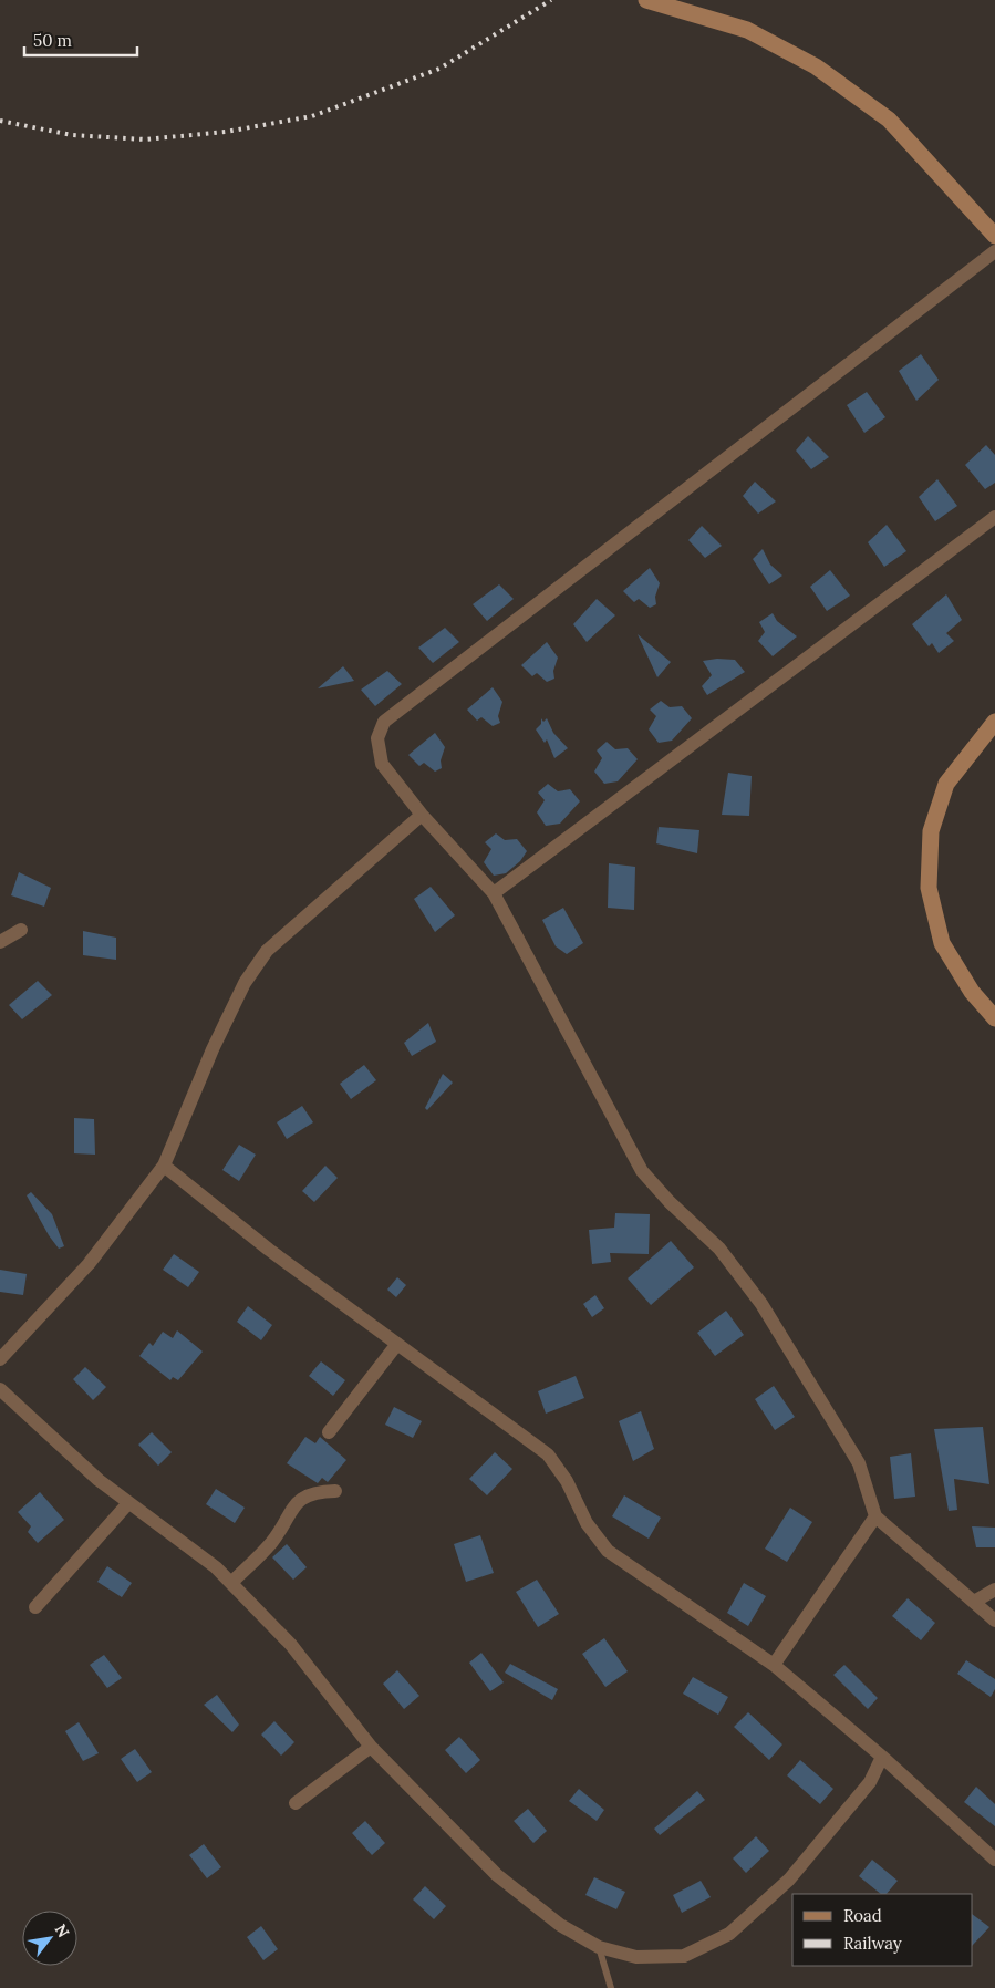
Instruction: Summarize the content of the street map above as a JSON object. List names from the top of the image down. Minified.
{"legend":["Road","Railway"],"scale_bar":"50 m","north":"top right"}
